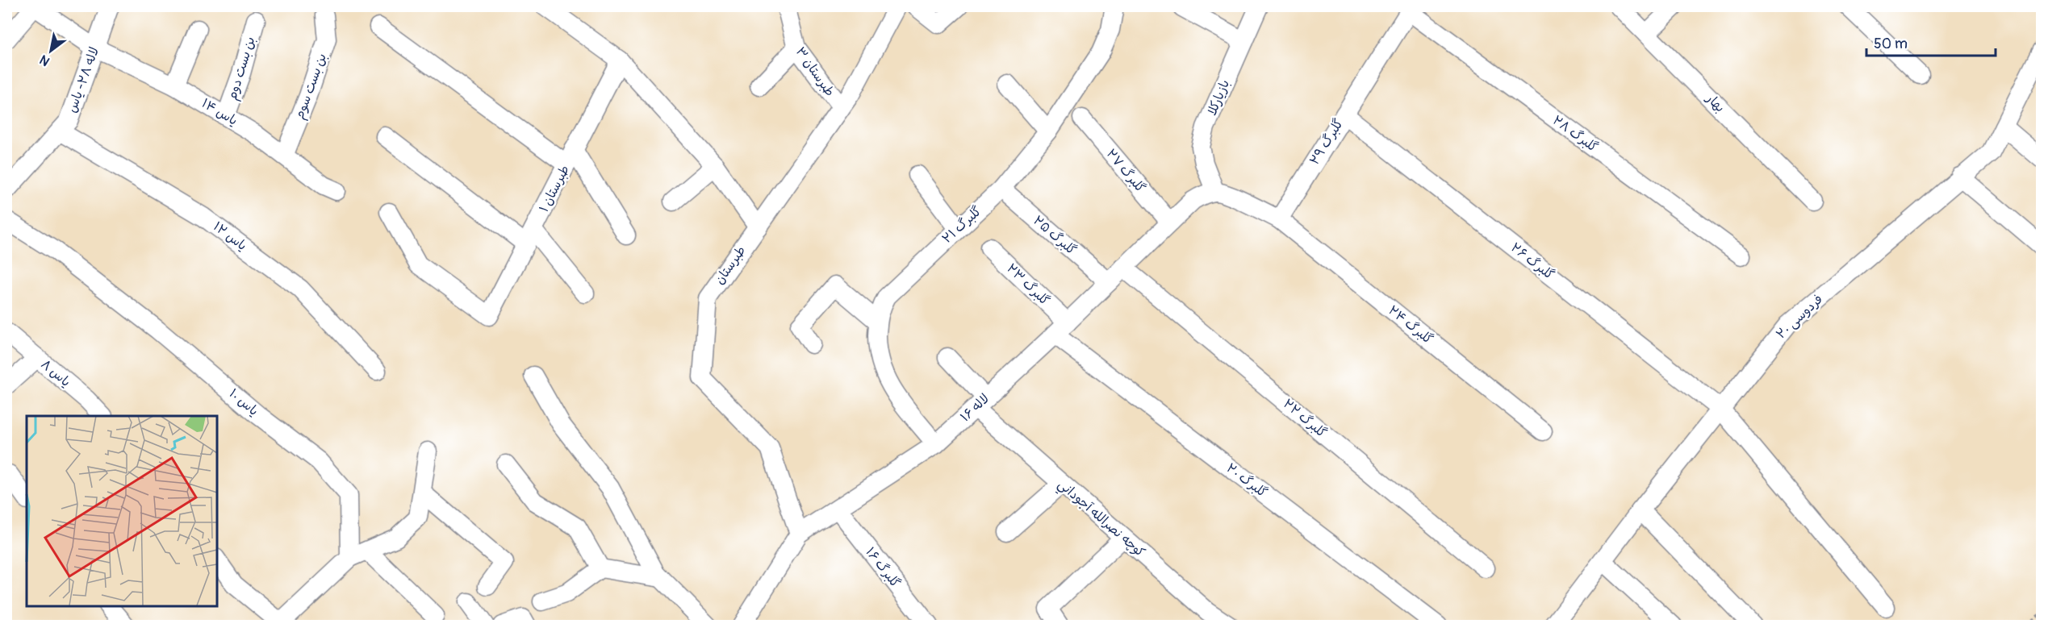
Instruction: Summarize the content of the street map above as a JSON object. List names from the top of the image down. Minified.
{"streets":{"street":["بن بست دوم","طبرستان ۳","لاله ۲۸- یاس","بن بست سوم","بازیارکلا","بهار","یاس ۱۴","گلبرگ ۲۸","گلبرگ ۲۹","گلبرگ ۲۷","طبرستان ۱","گلبرگ ۲۱","گلبرگ ۲۵","یاس ۱۲","گلبرگ ۲۶","طبرستان","گلبرگ ۲۳","فردوسی ۲۰","گلبرگ ۲۴","یاس ۸","یاس ۱۰","لاله ۱۶","گلبرگ ۲۲","گلبرگ ۲۰","كوچه نصرالله آجوداني","گلبرگ ۱۶"]},"crossings":[["بن بست دوم","یاس ۱۴"],["طبرستان ۳","طبرستان"],["لاله ۲۸- یاس","یاس ۱۴"],["لاله ۲۸- یاس","یاس ۱۲"],["بن بست سوم","یاس ۱۴"],["بازیارکلا","لاله ۱۶"],["گلبرگ ۲۸","گلبرگ ۲۹"],["گلبرگ ۲۹","گلبرگ ۲۶"],["گلبرگ ۲۹","گلبرگ ۲۴"],["گلبرگ ۲۷","لاله ۱۶"],["گلبرگ ۲۱","گلبرگ ۲۵"],["گلبرگ ۲۱","لاله ۱۶"],["گلبرگ ۲۵","لاله ۱۶"],["گلبرگ ۲۶","فردوسی ۲۰"],["طبرستان","لاله ۱۶"],["گلبرگ ۲۳","لاله ۱۶"],["گلبرگ ۲۳","گلبرگ ۲۰"],["لاله ۱۶","گلبرگ ۲۲"],["لاله ۱۶","گلبرگ ۲۰"],["لاله ۱۶","كوچه نصرالله آجوداني"],["لاله ۱۶","گلبرگ ۱۶"]],"scale_bar":"50 m","north":"bottom left"}
